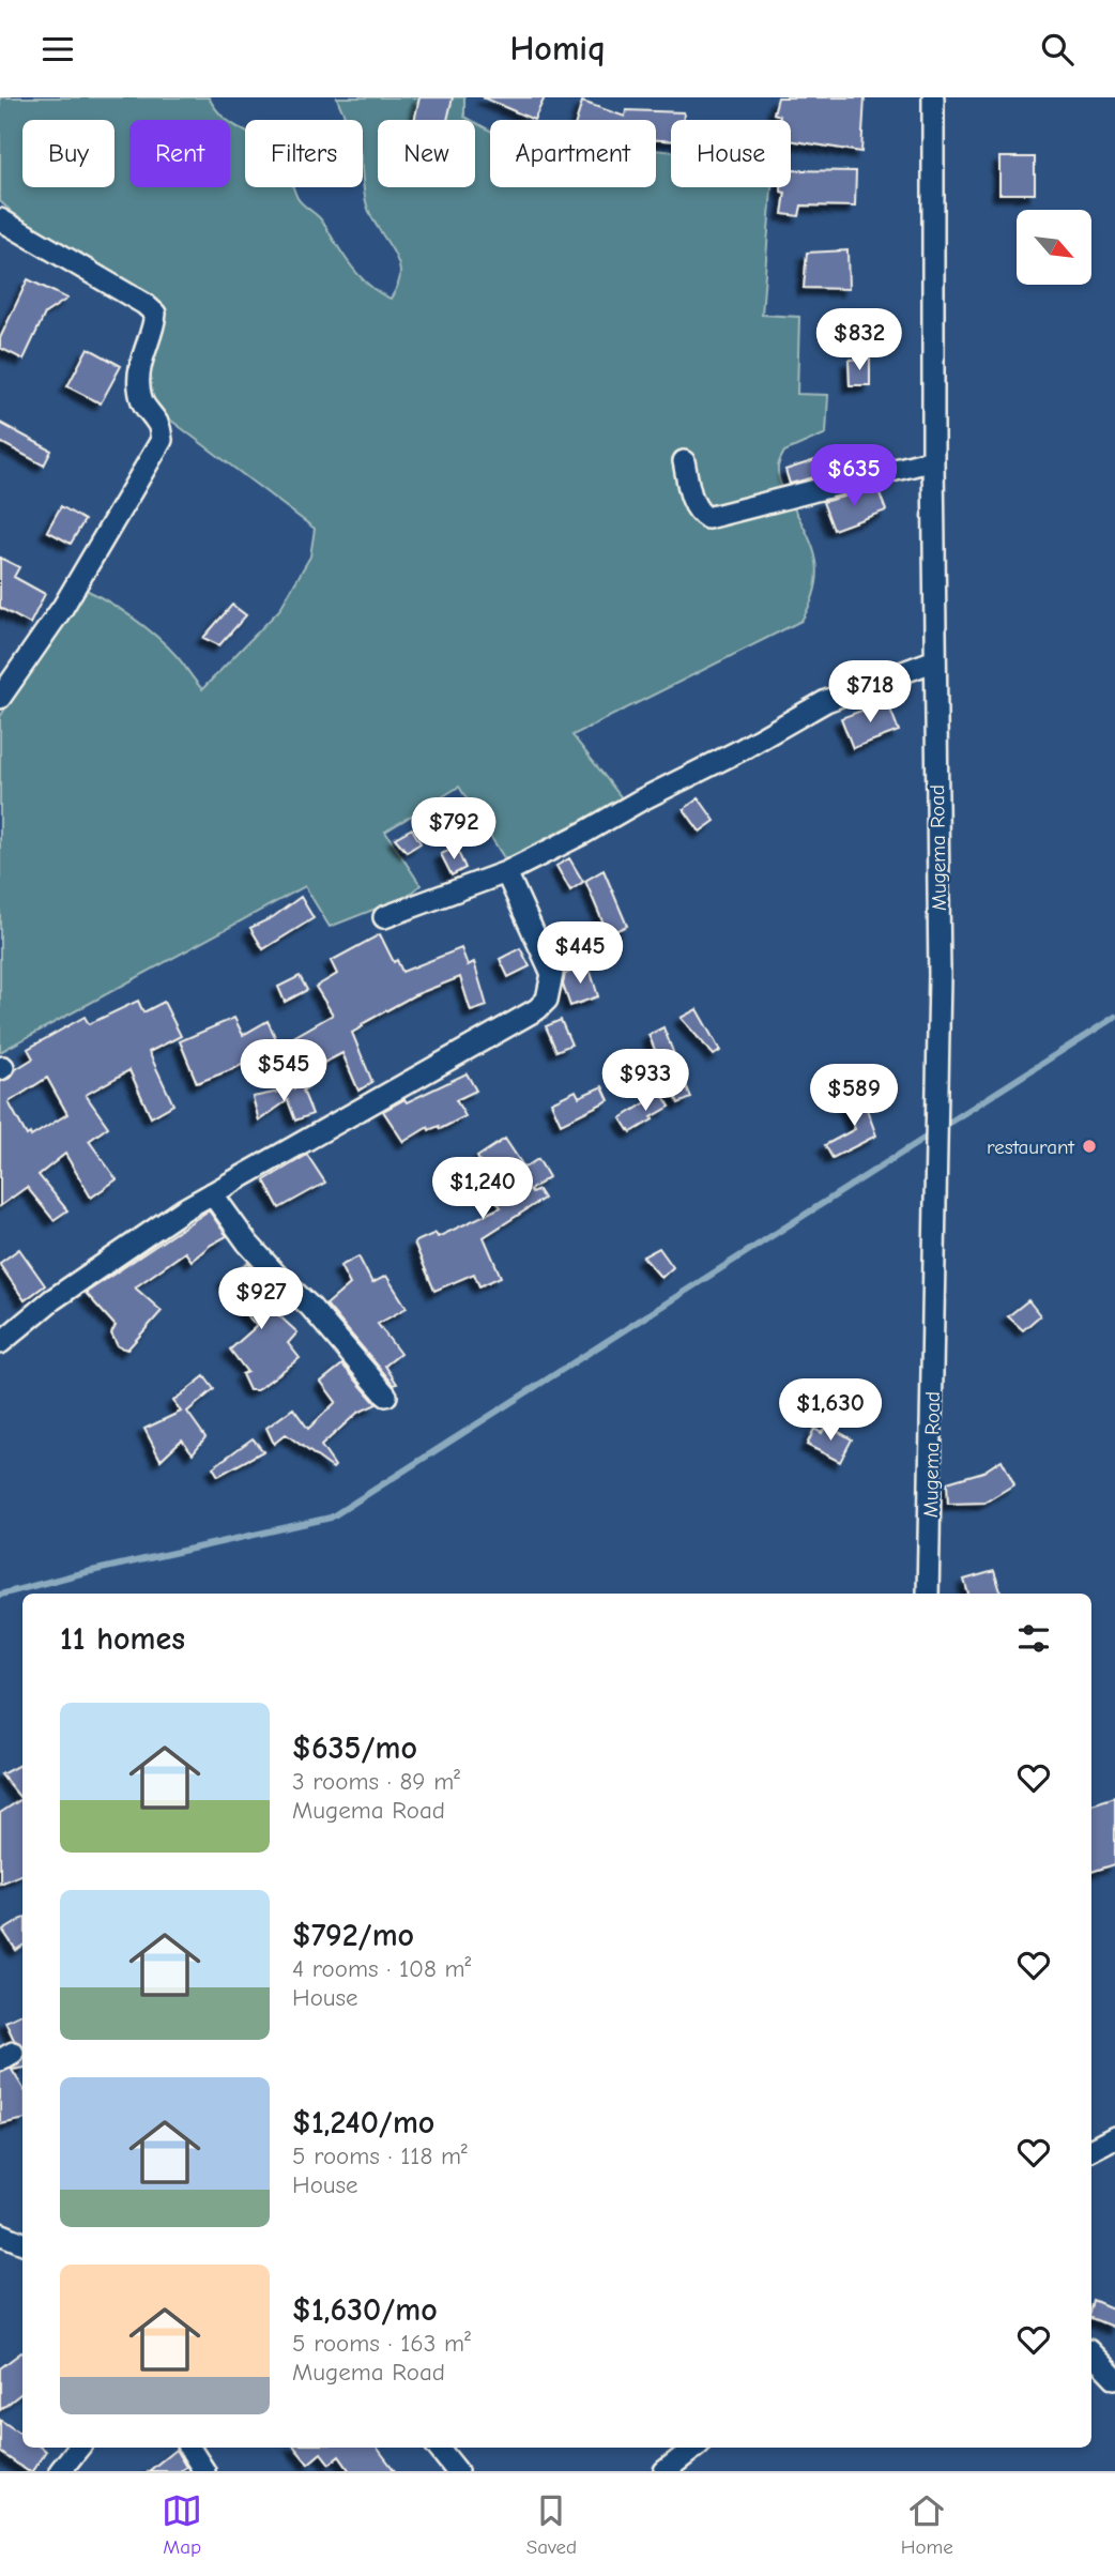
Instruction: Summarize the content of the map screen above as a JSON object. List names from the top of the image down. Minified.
{"streets":{"street":["Mugema Road"]},"places":["restaurant"],"north":"bottom right","page":{"header":"Homiq","chip":["Buy","Rent","Filters","New","Apartment","House"],"price":["$832","$635","$718","$792","$445","$545","$933","$589","$1,240","$927","$1,630"],"heading":"11 homes","list":[{"name":"$635/mo","note":"3 rooms · 89 m² · Mugema Road"},{"name":"$792/mo","note":"4 rooms · 108 m² · House"},{"name":"$1,240/mo","note":"5 rooms · 118 m² · House"},{"name":"$1,630/mo","note":"5 rooms · 163 m² · Mugema Road"}],"tabs":["Map","Saved","Home"]}}
